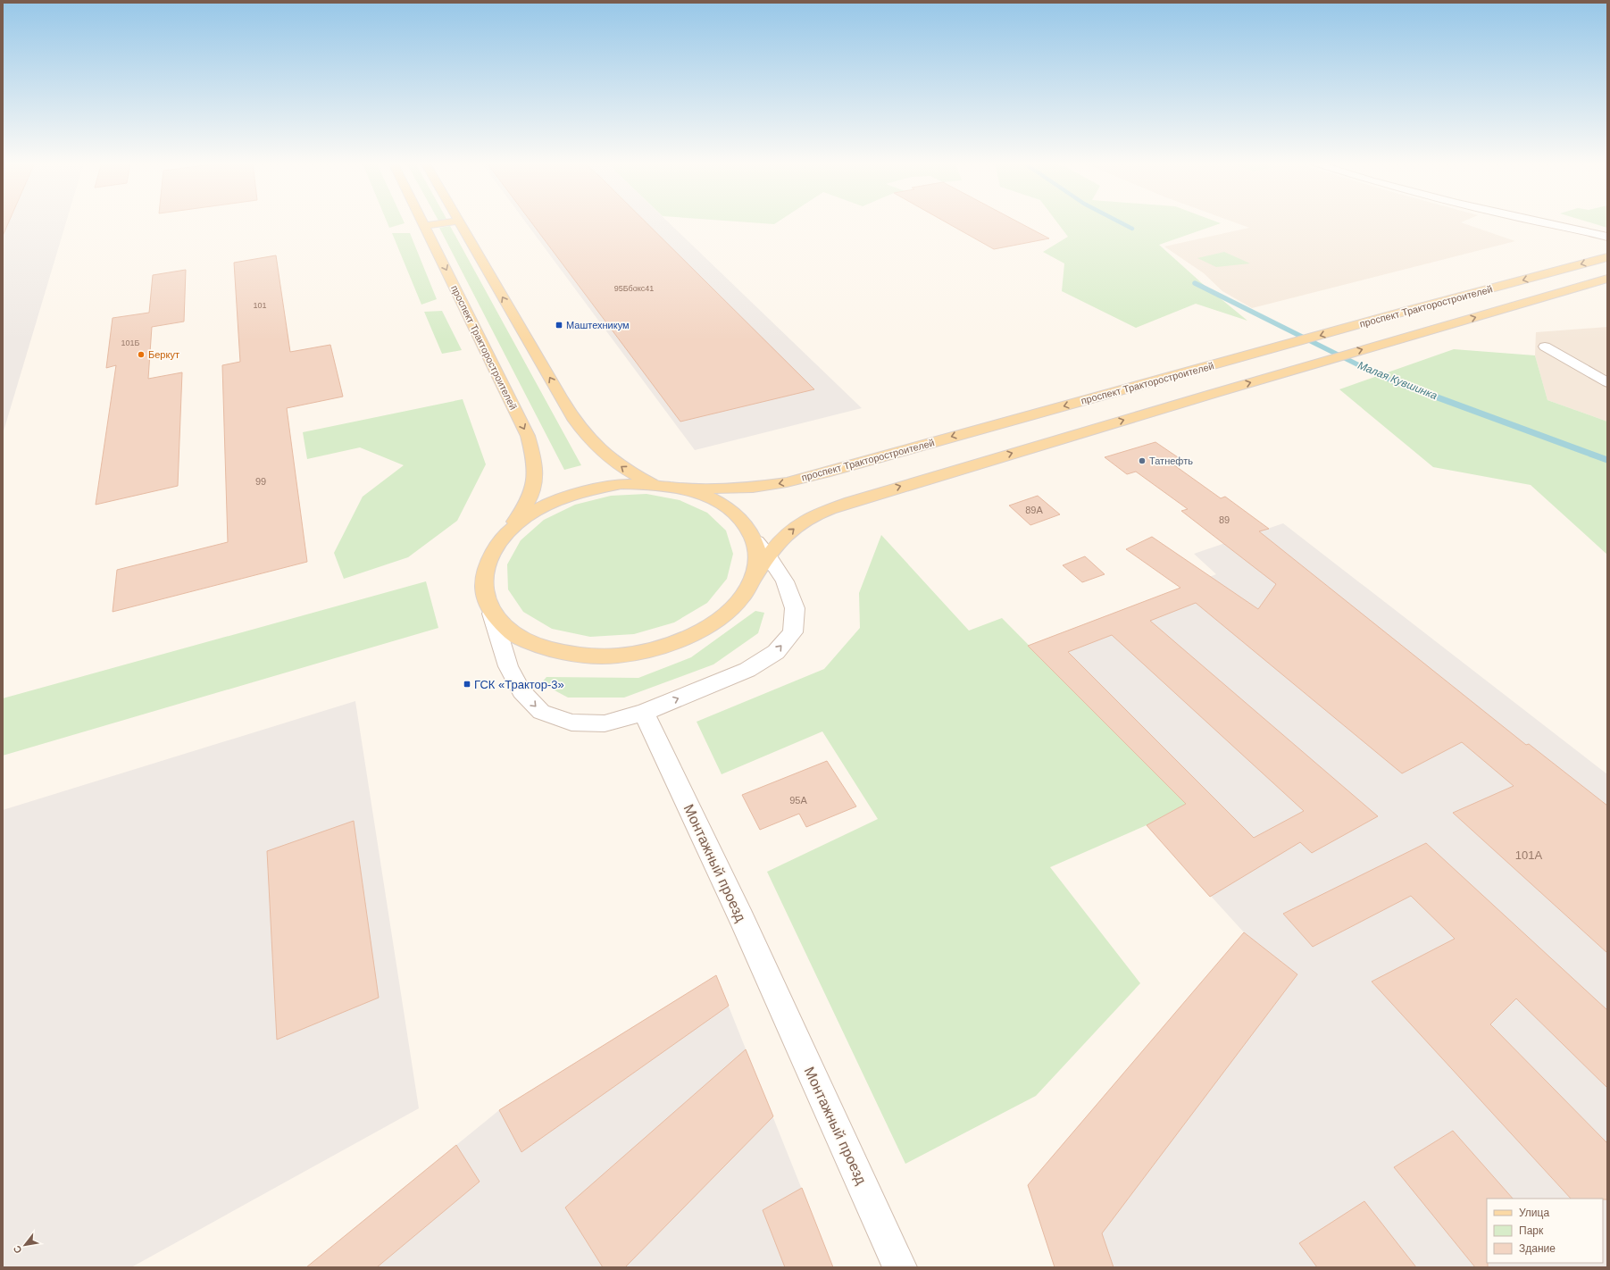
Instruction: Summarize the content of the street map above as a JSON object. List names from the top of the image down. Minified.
{"streets":{"main road":["проспект Тракторостроителей"],"street":["Монтажный проезд"]},"water":["Малая Кувшинка"],"places":{"transit":["Маштехникум","ГСК «Трактор-3»"],"other":["Беркут","Татнефть"]},"house_numbers":["95Ббокс41","101","101Б","99","89А","89","95А","101А"],"legend":["Улица","Парк","Здание"],"north":"bottom left"}
